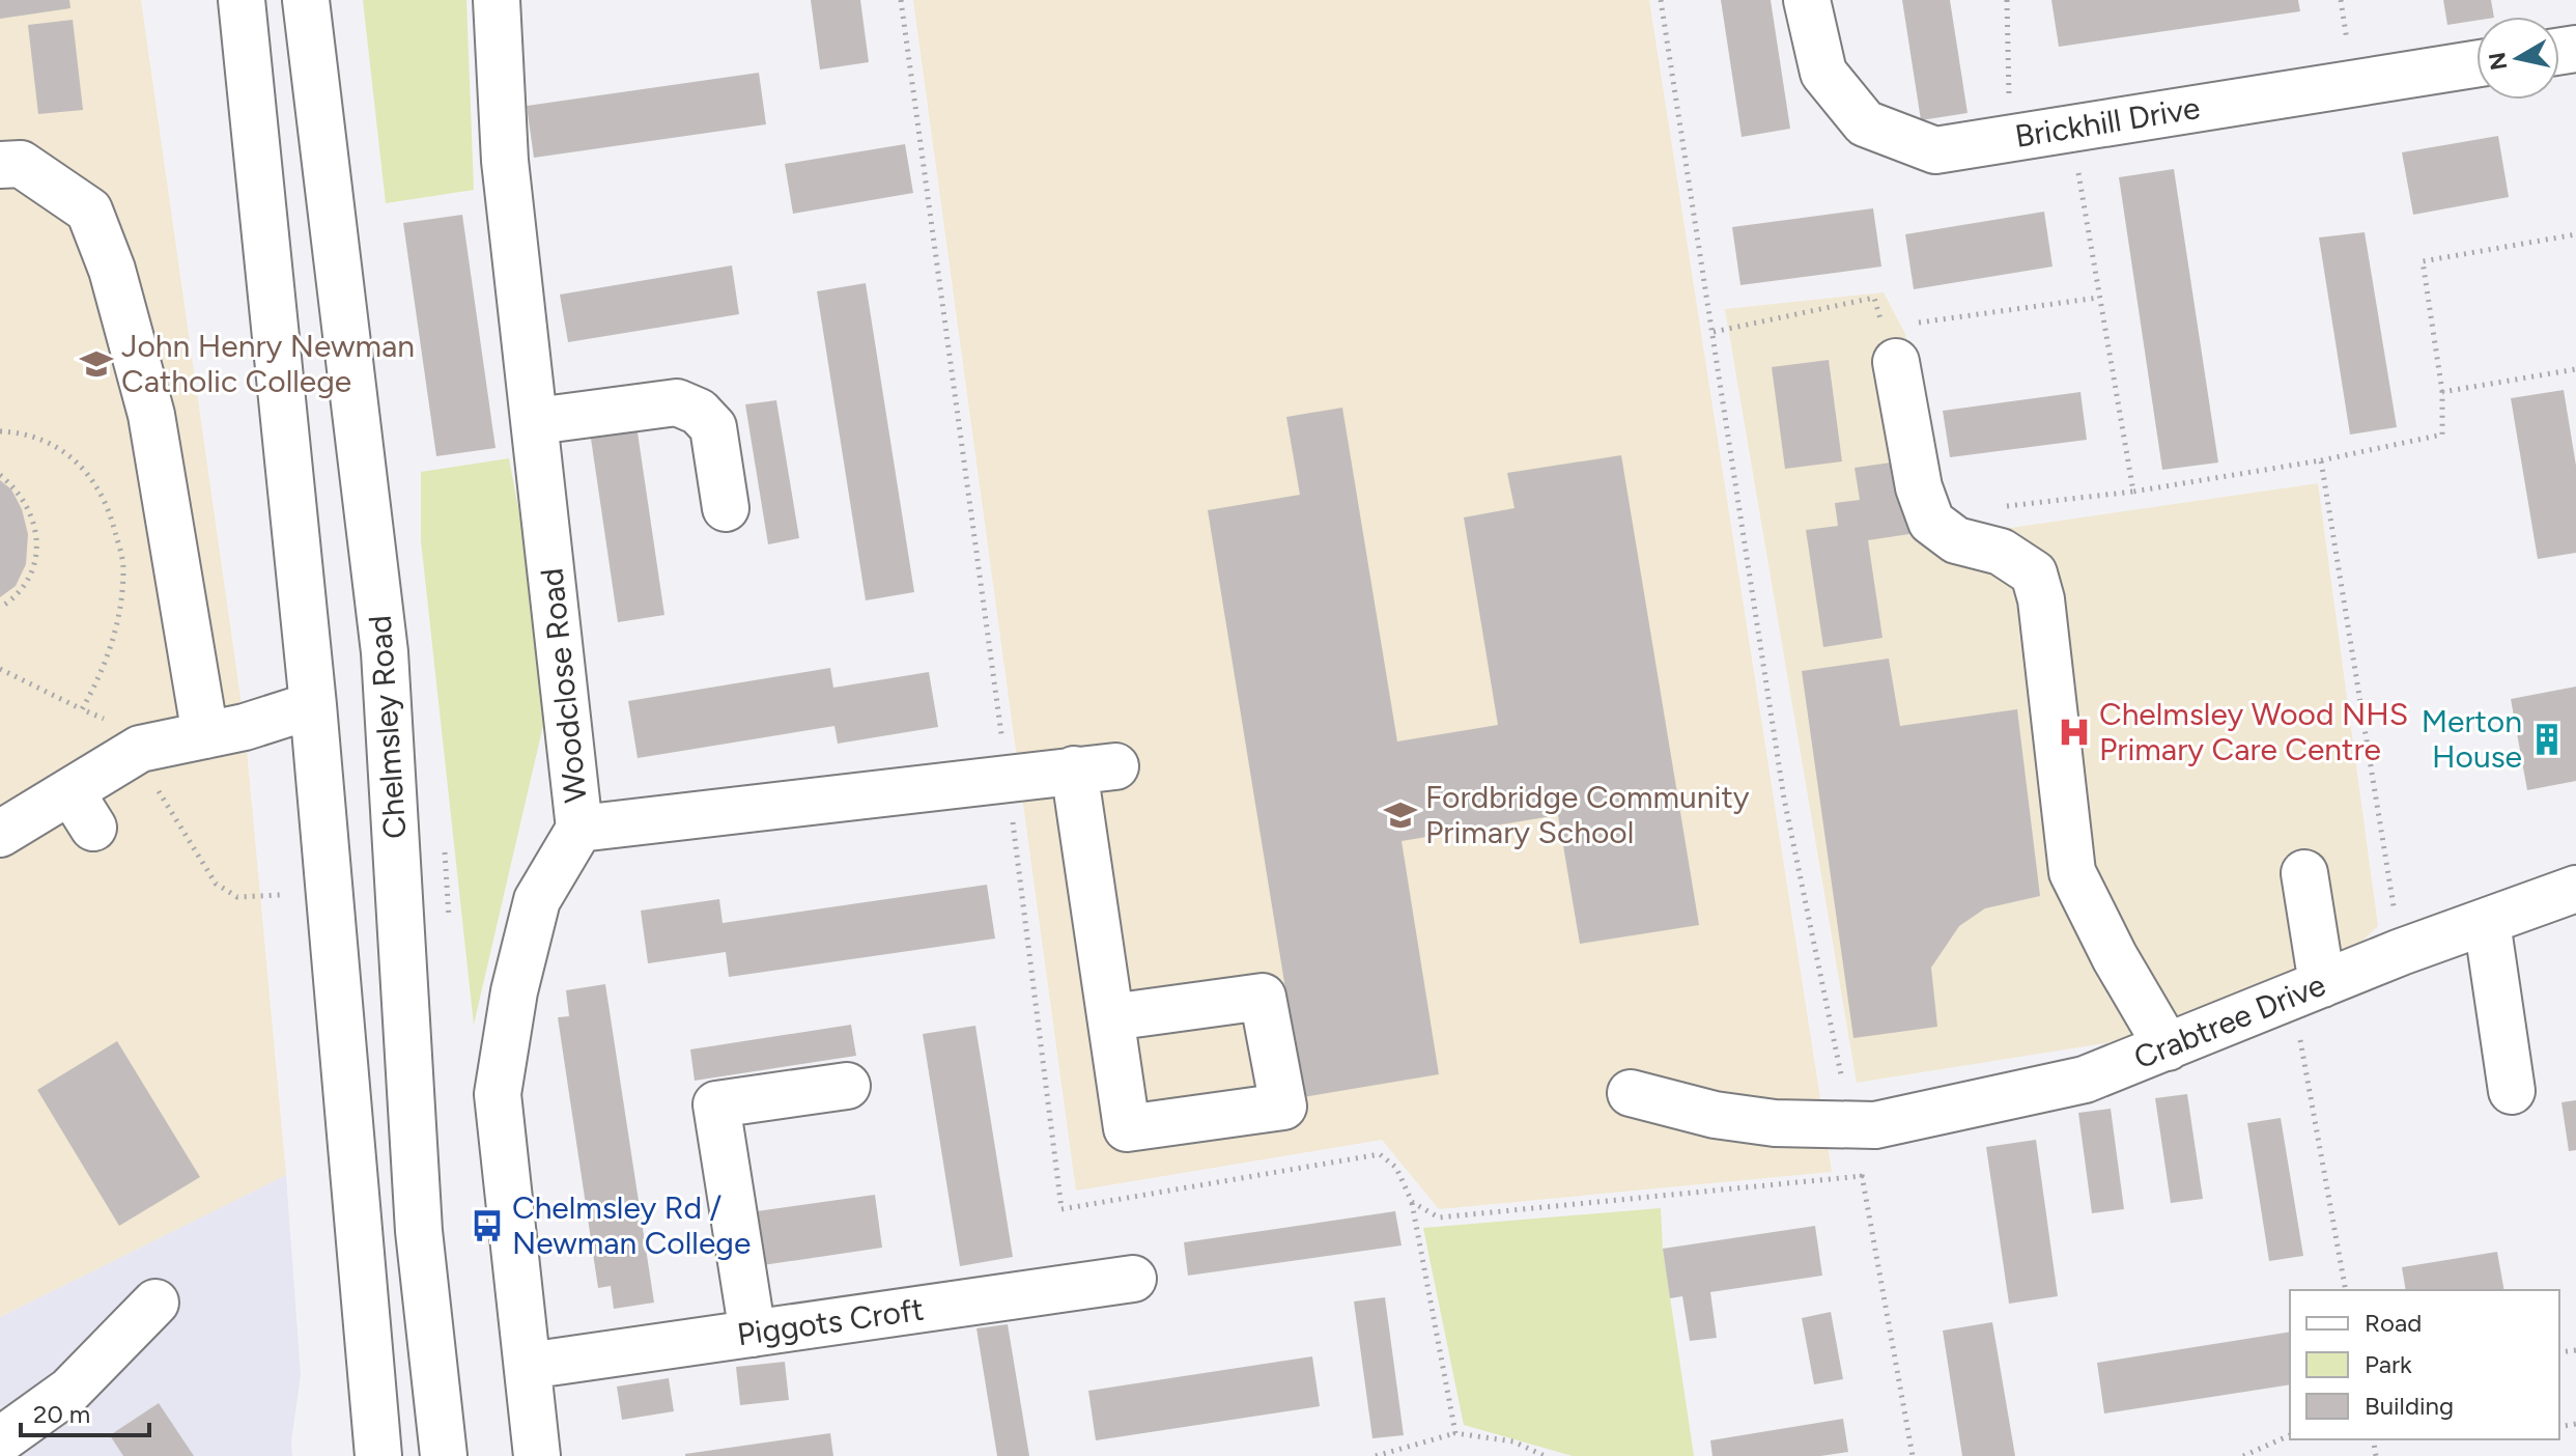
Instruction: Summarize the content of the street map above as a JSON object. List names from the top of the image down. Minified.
{"streets":{"street":["Brickhill Drive","Woodclose Road","Chelmsley Road","Crabtree Drive","Piggots Croft"]},"crossings":[["Woodclose Road","Piggots Croft"]],"places":{"school or university":["John Henry Newman Catholic College","Fordbridge Community Primary School"],"hospital":["Chelmsley Wood NHS Primary Care Centre"],"building":["Merton House"],"bus stop":["Chelmsley Rd / Newman College"]},"legend":["Road","Park","Building"],"scale_bar":"20 m","north":"left"}
